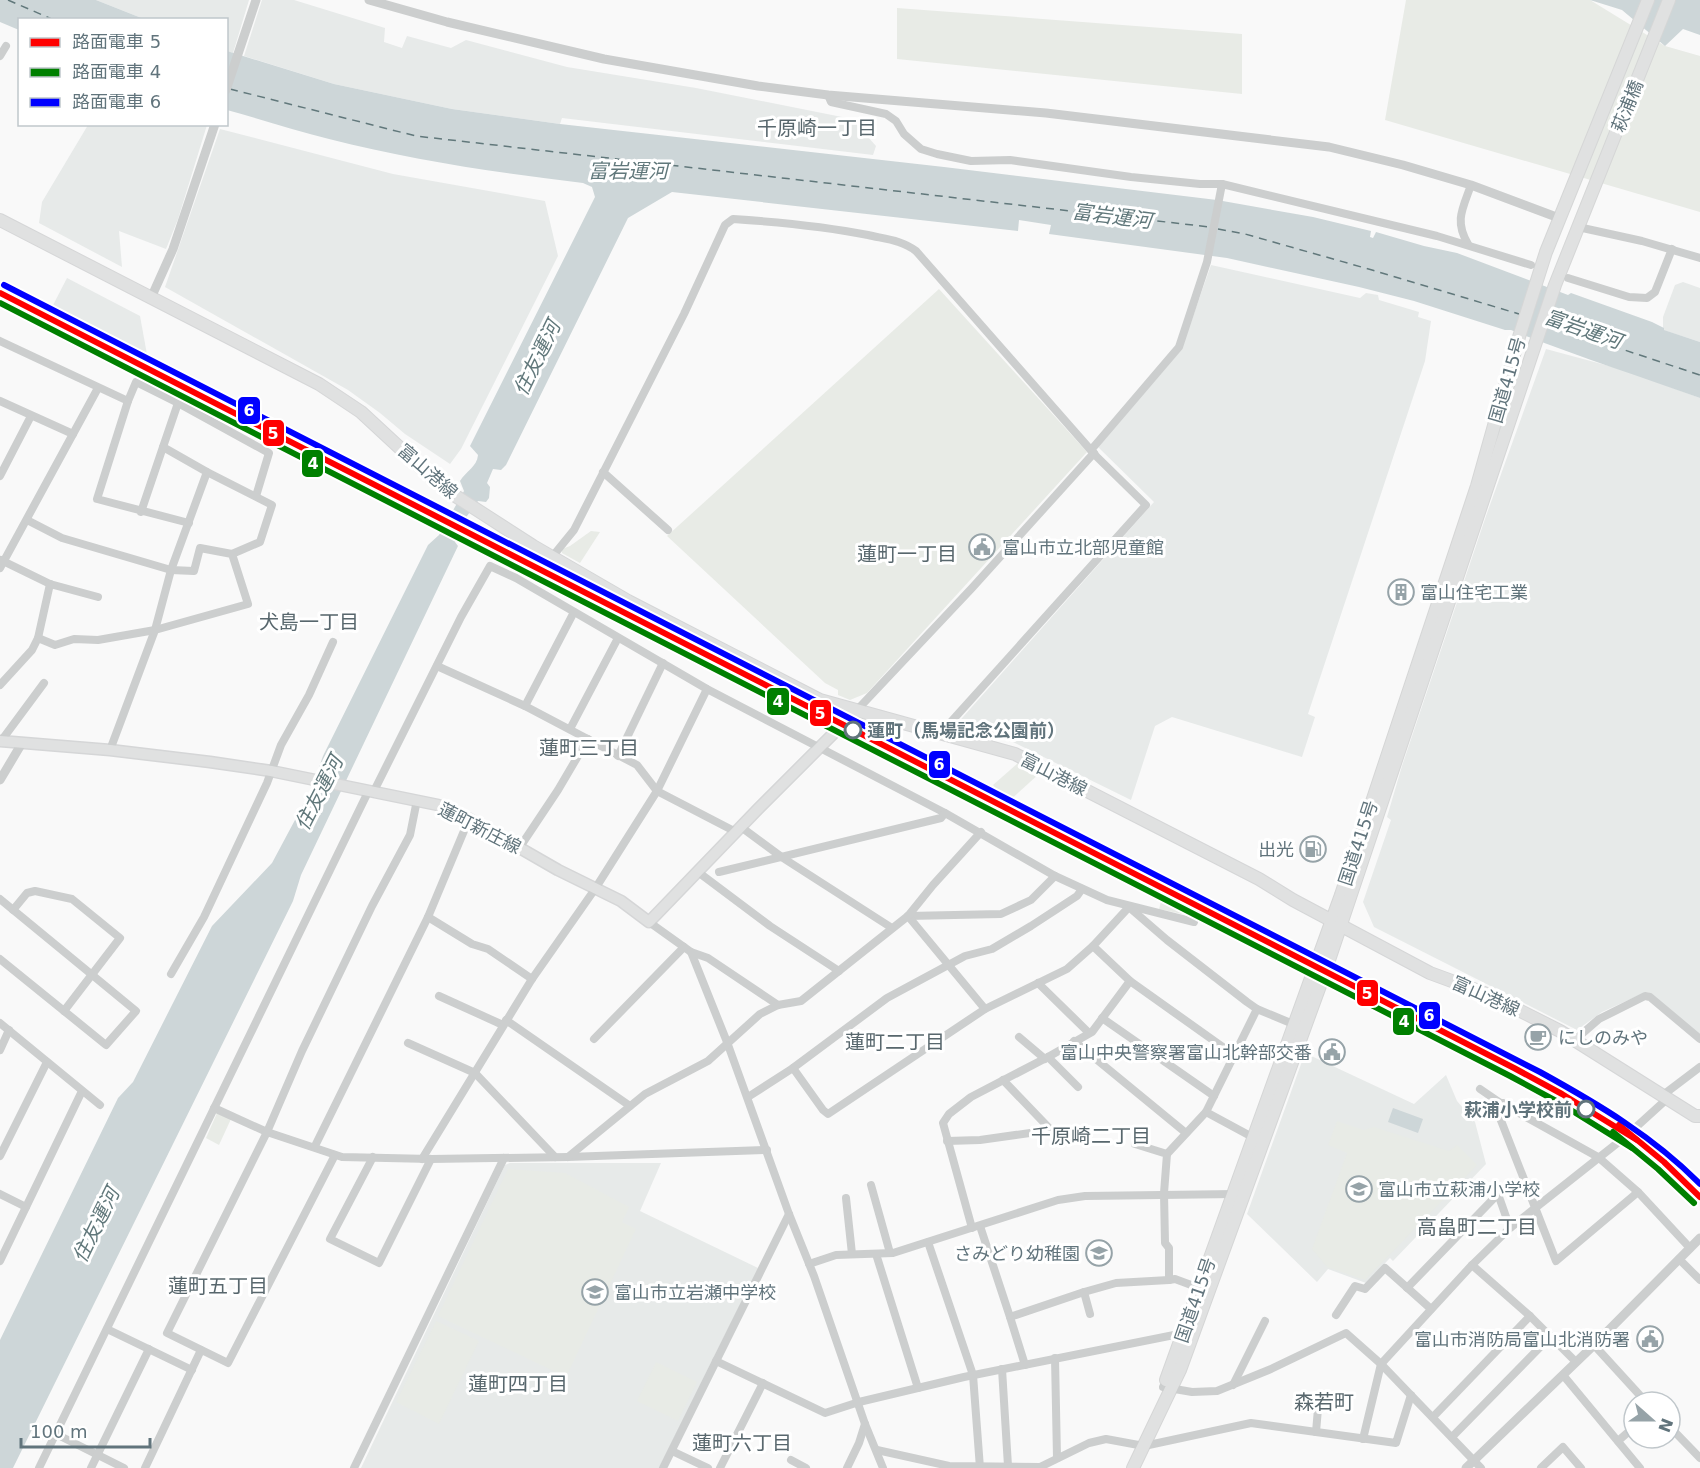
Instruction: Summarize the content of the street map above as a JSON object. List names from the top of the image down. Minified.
{"streets":{"main road":["萩浦橋","国道415号","富山港線","蓮町新庄線"]},"crossings":[["萩浦橋","国道415号"],["国道415号","富山港線"]],"districts":["千原崎一丁目","蓮町一丁目","犬島一丁目","蓮町三丁目","蓮町二丁目","千原崎二丁目","高畠町二丁目","蓮町五丁目","蓮町四丁目","森若町","蓮町六丁目"],"water":["富岩運河","住友運河"],"places":{"public building":["富山市立北部児童館","富山中央警察署富山北幹部交番","富山市消防局富山北消防署"],"building":["富山住宅工業"],"other":["蓮町（馬場記念公園前）","萩浦小学校前"],"fuel station":["出光"],"cafe":["にしのみや"],"school or university":["富山市立萩浦小学校","さみどり幼稚園","富山市立岩瀬中学校"]},"lines":["tram line 6","tram line 5","tram line 4"],"legend":["路面電車 5","路面電車 4","路面電車 6"],"scale_bar":"100 m","north":"right"}
